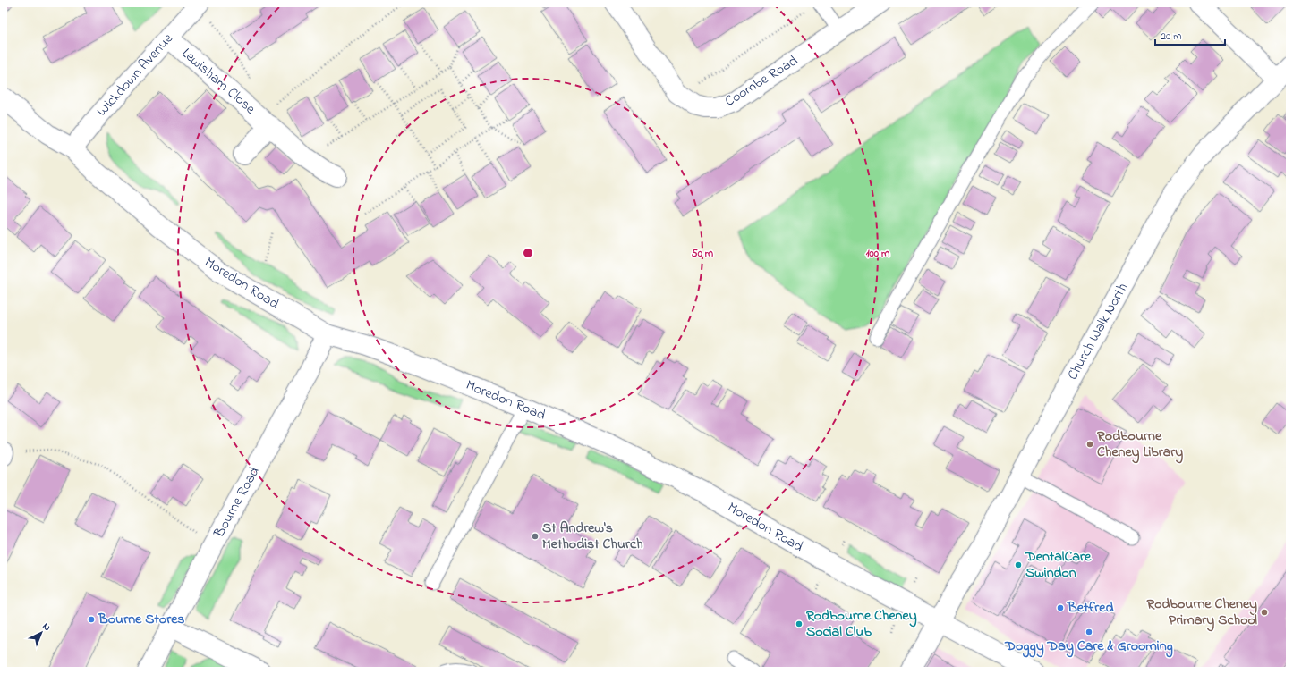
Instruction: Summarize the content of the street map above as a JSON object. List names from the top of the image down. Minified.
{"streets":{"street":["Wickdown Avenue","Lewisham Close","Coombe Road","Moredon Road","Church Walk North","Bourne Road"]},"crossings":[["Wickdown Avenue","Lewisham Close"],["Wickdown Avenue","Moredon Road"],["Moredon Road","Church Walk North"],["Moredon Road","Bourne Road"]],"places":["Rodbourne Cheney Library","St Andrew's Methodist Church","DentalCare Swindon","Betfred","Rodbourne Cheney Primary School","Bourne Stores","Rodbourne Cheney Social Club","Doggy Day Care & Grooming"],"scale_bar":"20 m","north":"top right","rings":["50 m","100 m"]}
